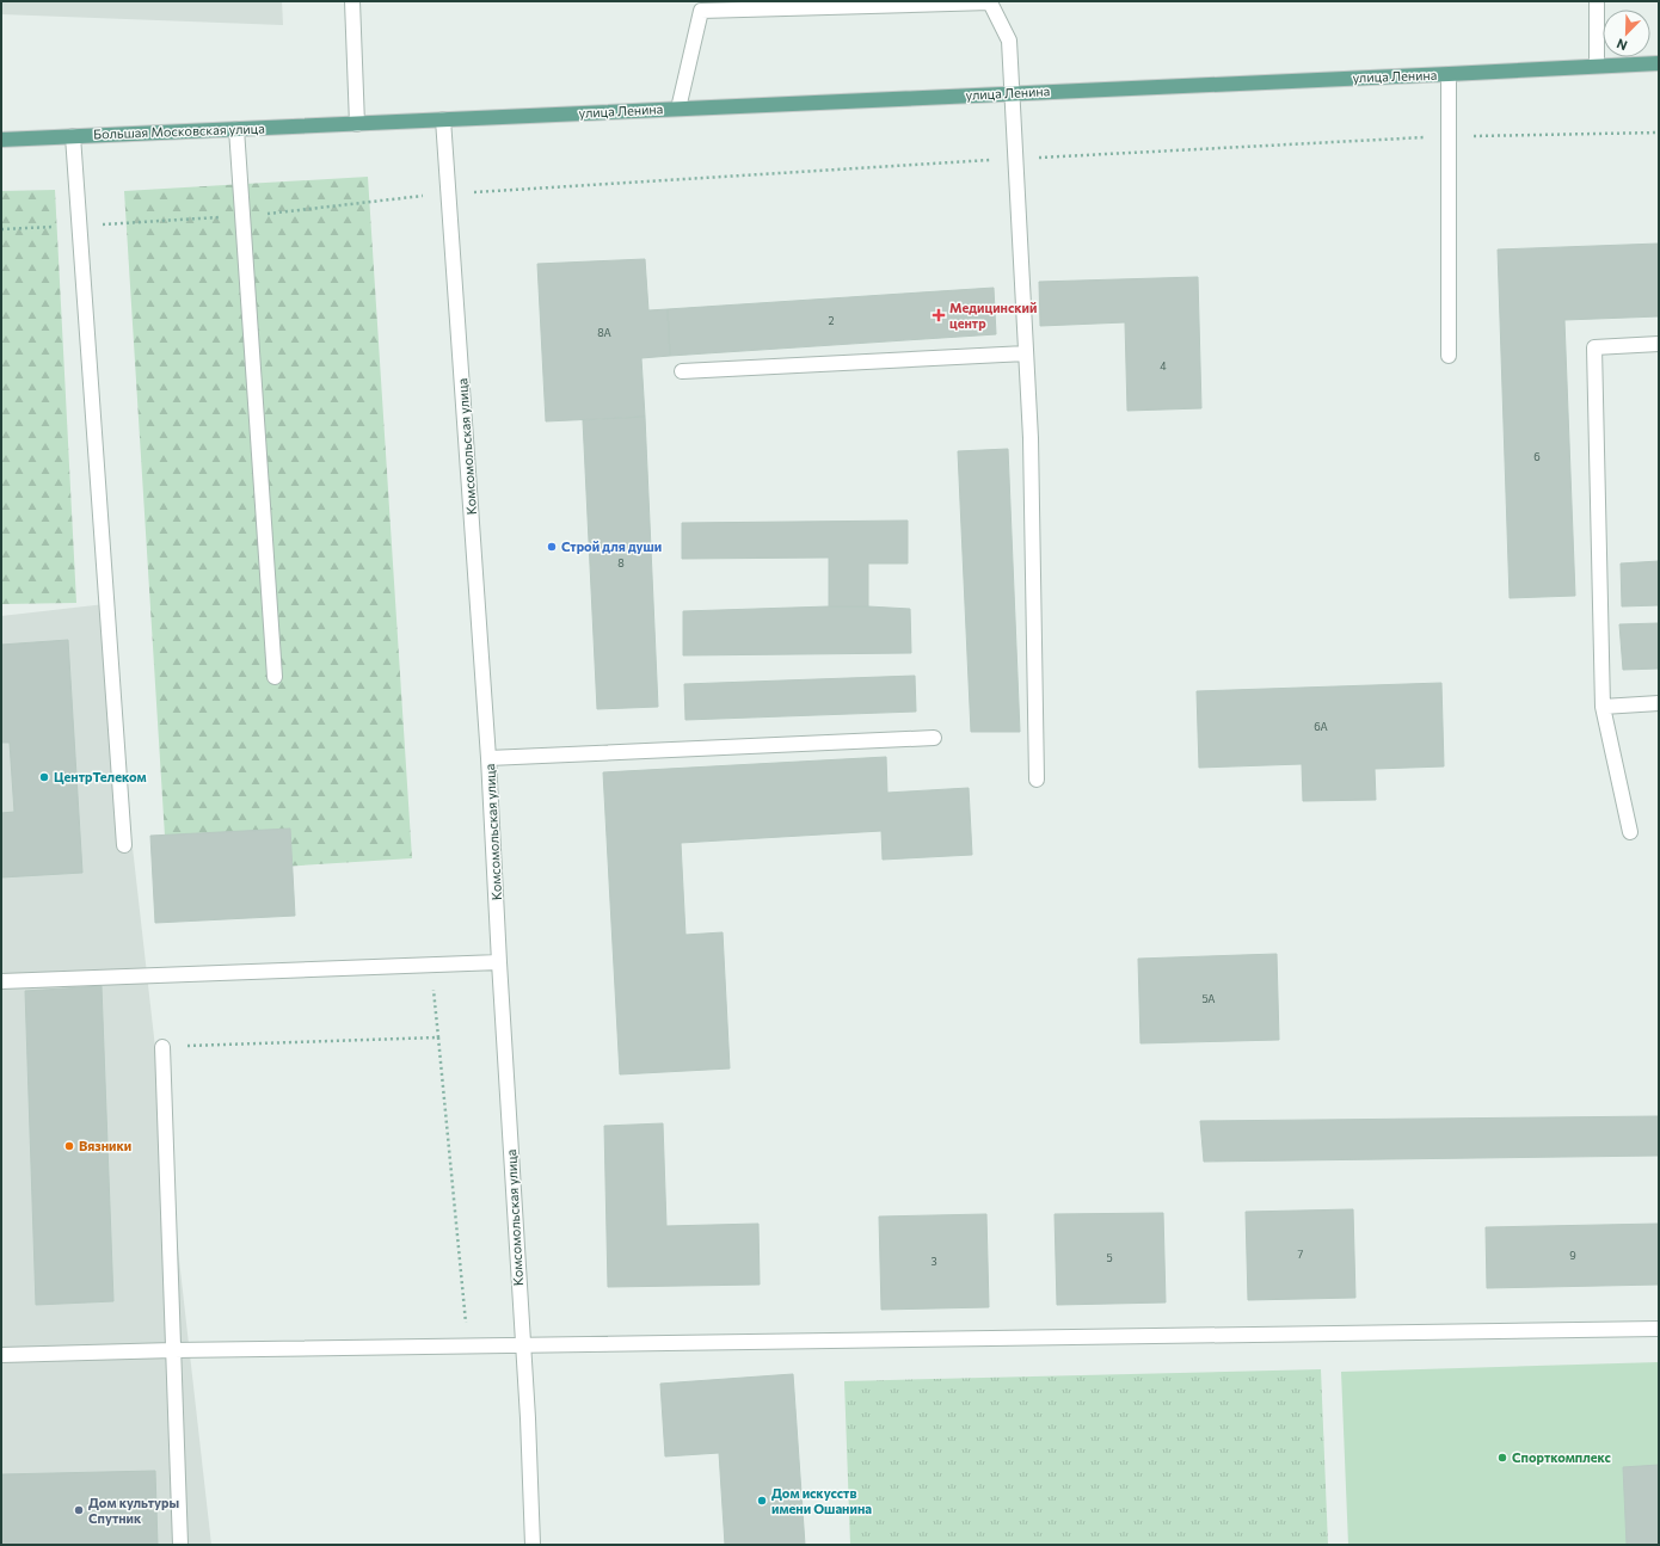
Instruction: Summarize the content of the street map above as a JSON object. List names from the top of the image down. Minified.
{"streets":{"main road":["улица Ленина","Большая Московская улица"],"street":["Комсомольская улица"]},"crossings":[["улица Ленина","Большая Московская улица"],["улица Ленина","Комсомольская улица"]],"places":{"health":["Медицинский центр"],"other":["Строй для души","ЦентрТелеком","Вязники","Спорткомплекс","Дом искусств имени Ошанина","Дом культуры Спутник"]},"house_numbers":["2","8А","4","6","8","6А","5А","7","9","5","3"],"north":"bottom left"}
